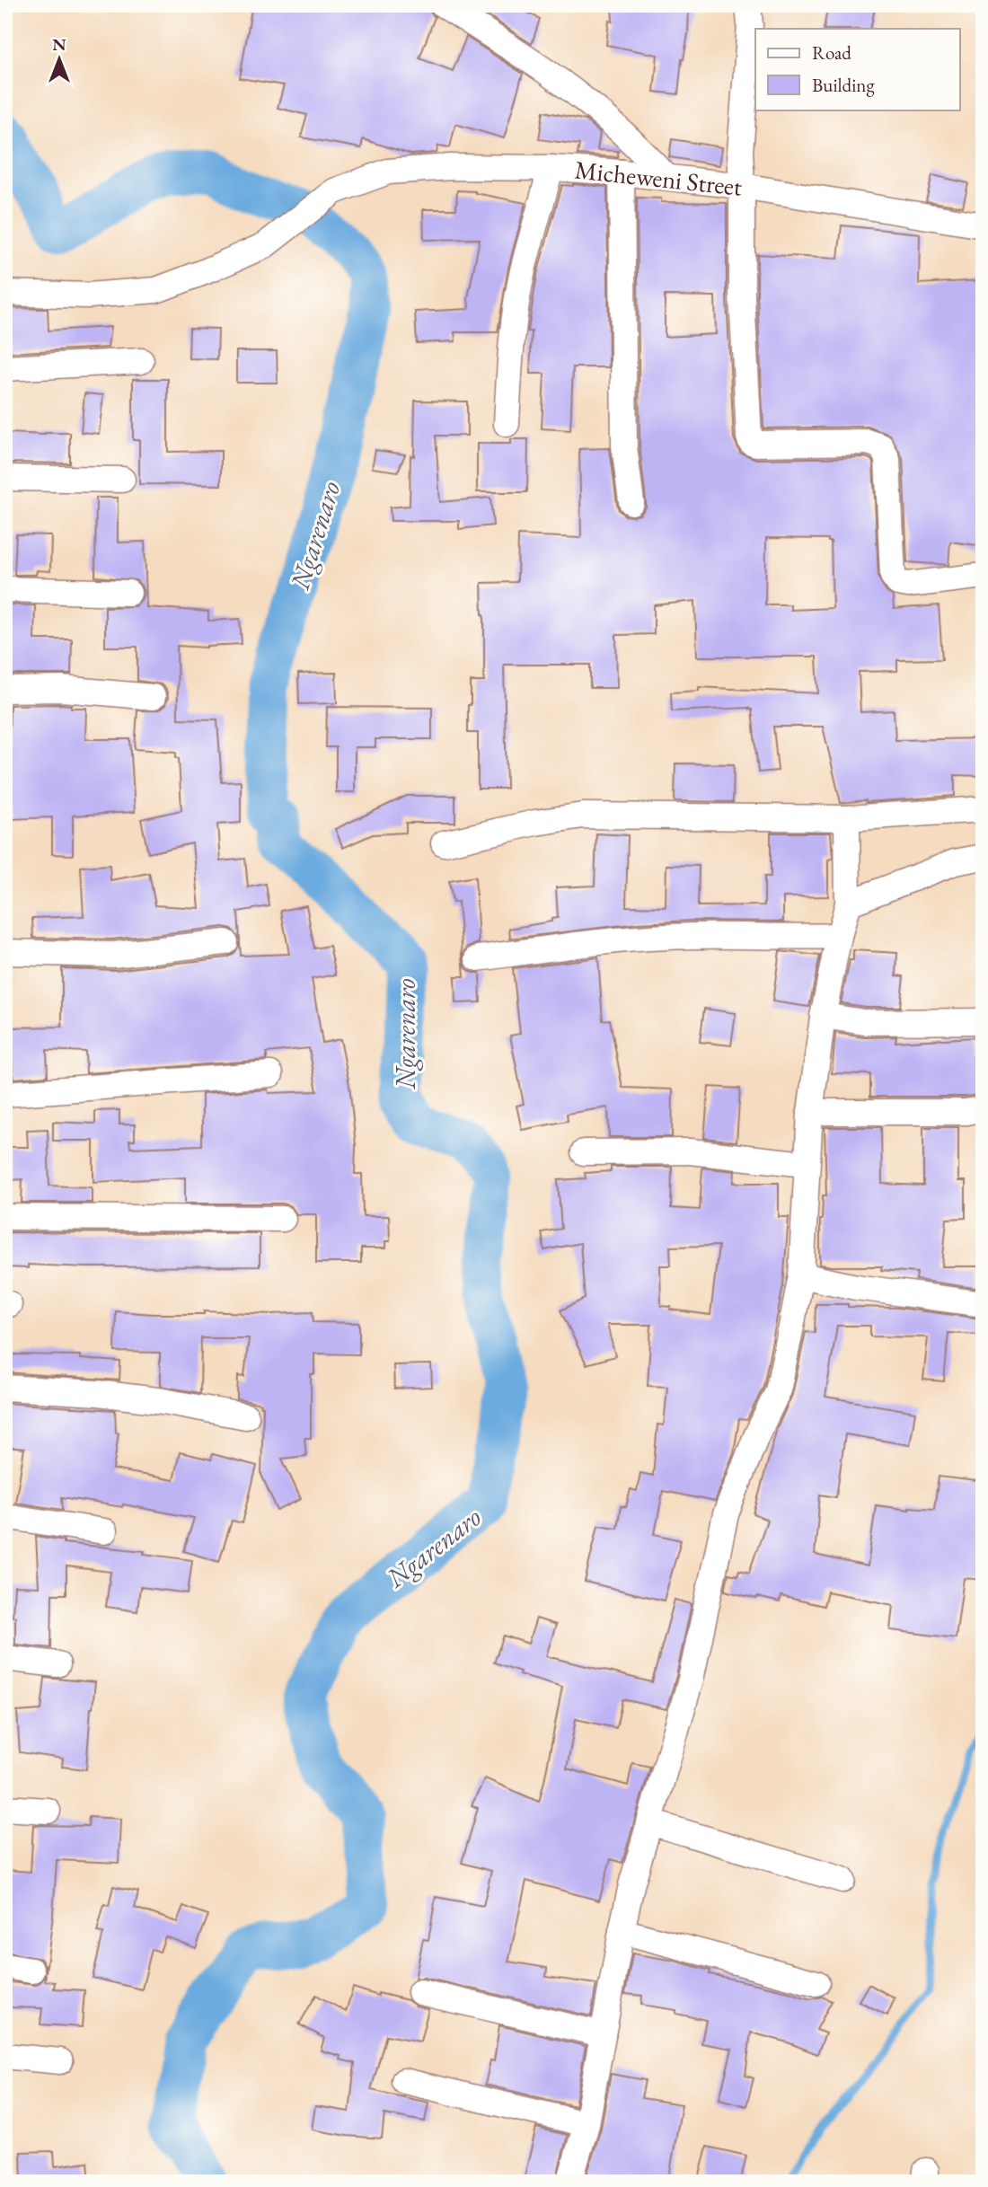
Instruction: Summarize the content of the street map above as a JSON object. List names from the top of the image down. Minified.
{"streets":{"street":["Micheweni Street"]},"water":["Ngarenaro"],"legend":["Road","Building"],"north":"top"}
